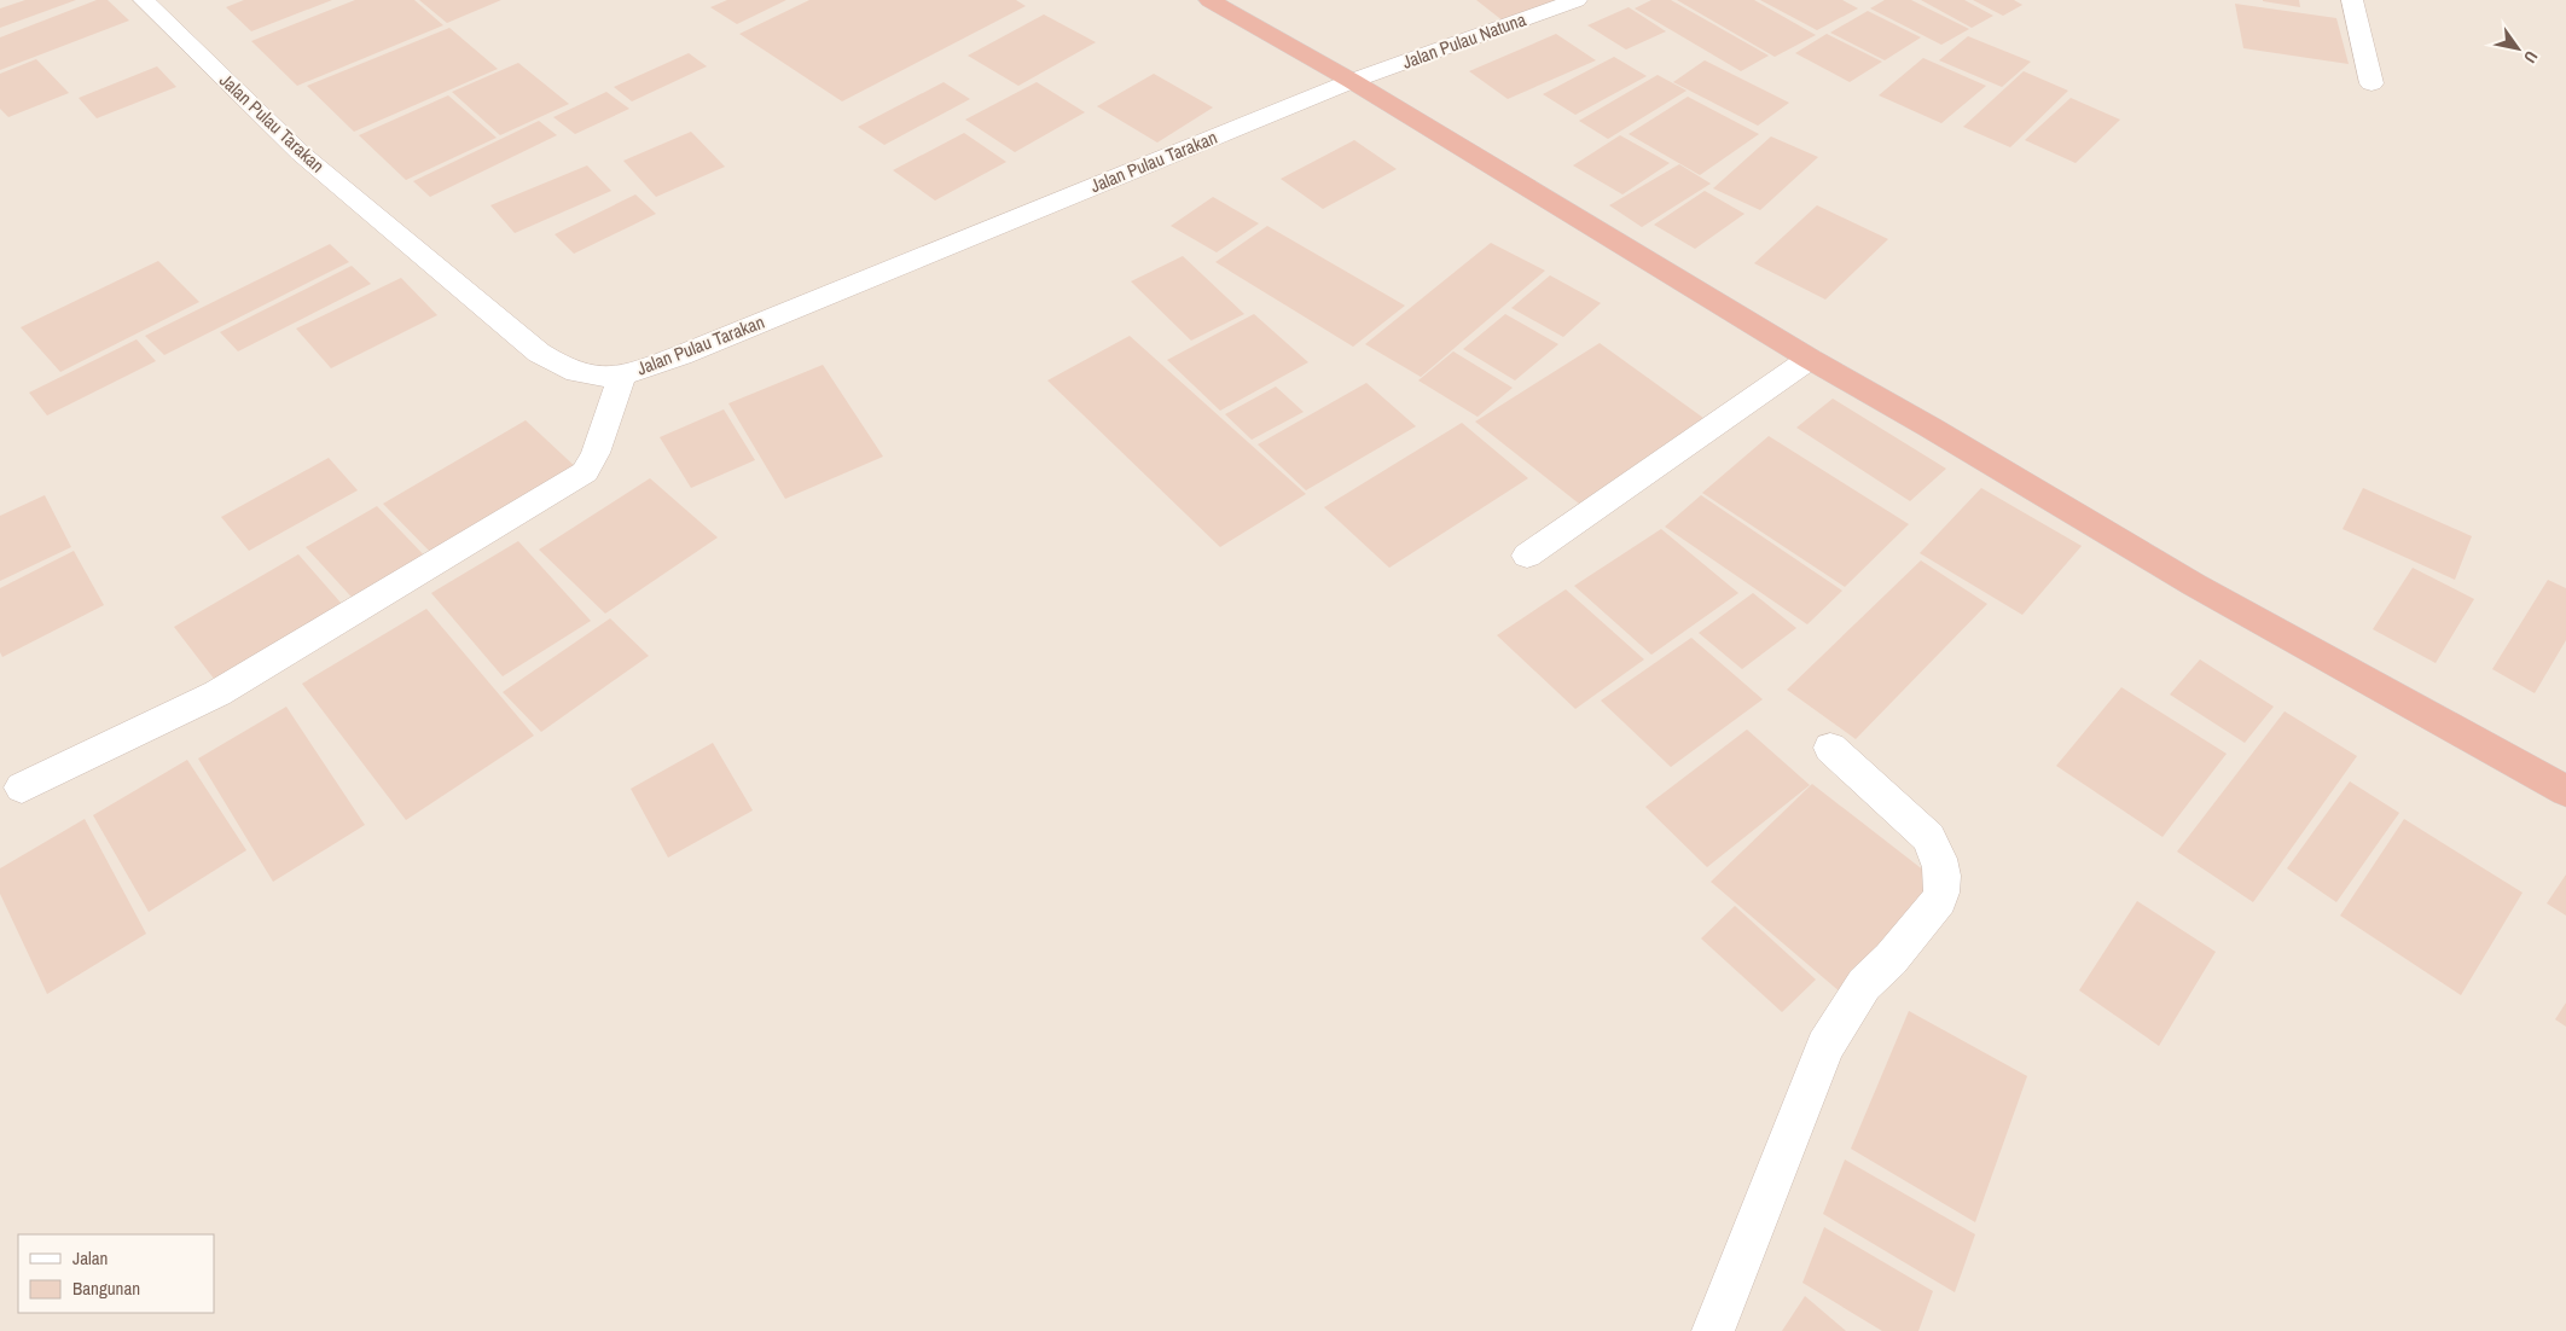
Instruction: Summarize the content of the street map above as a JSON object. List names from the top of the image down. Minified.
{"streets":{"street":["Jalan Pulau Natuna","Jalan Pulau Tarakan"]},"crossings":[["Jalan Pulau Natuna","Jalan Pulau Tarakan"]],"legend":["Jalan","Bangunan"],"north":"bottom right"}
